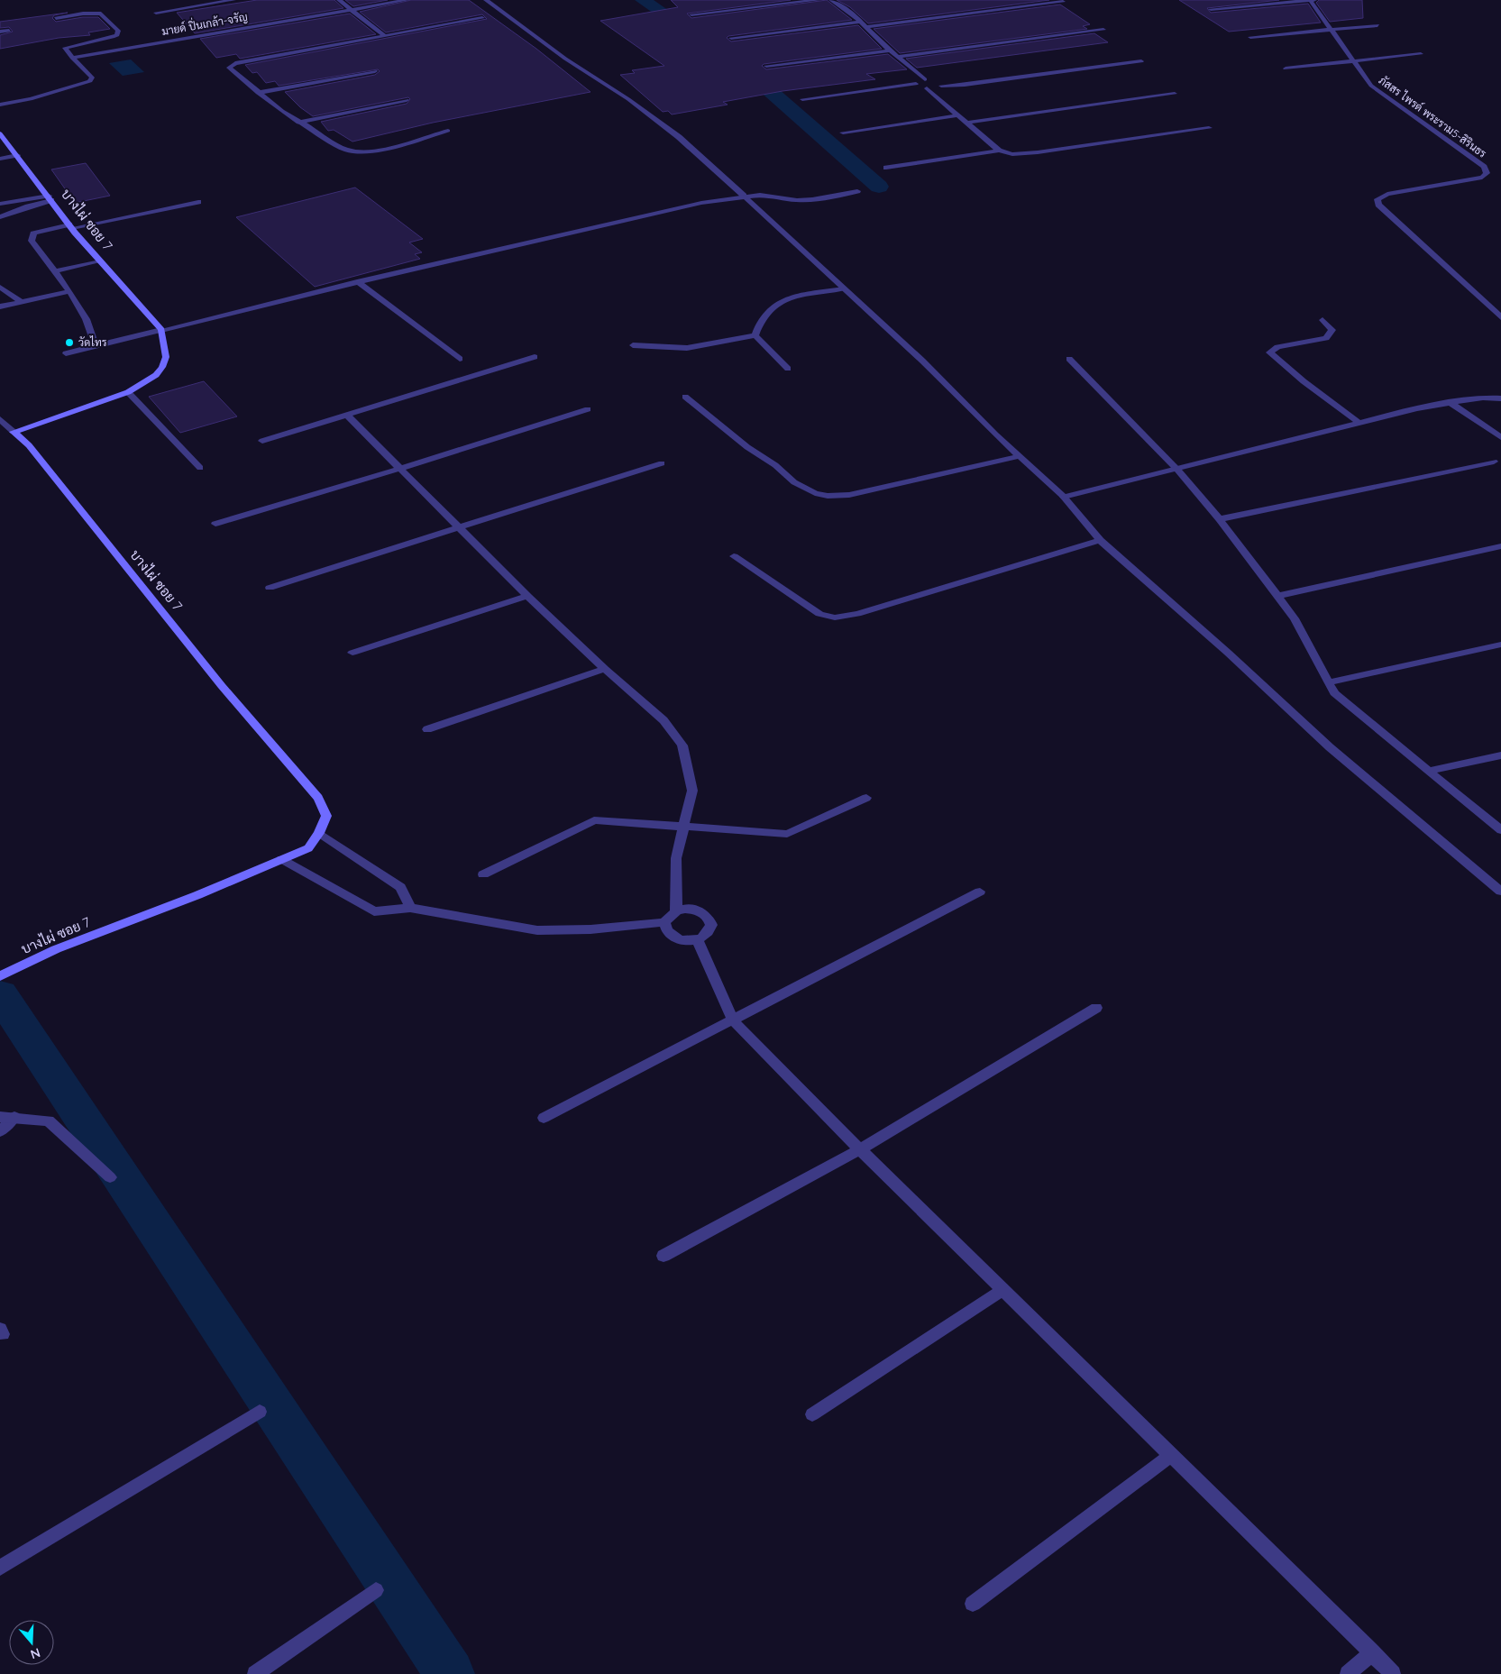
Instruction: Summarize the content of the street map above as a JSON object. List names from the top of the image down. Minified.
{"streets":{"street":["มายด์ ปิ่นเกล้า-จรัญ","ภัสสร ไพรด์ พระราม5-สิรินธร","บางไผ่ ซอย 7"]},"places":["วัดไทร"],"north":"bottom"}
